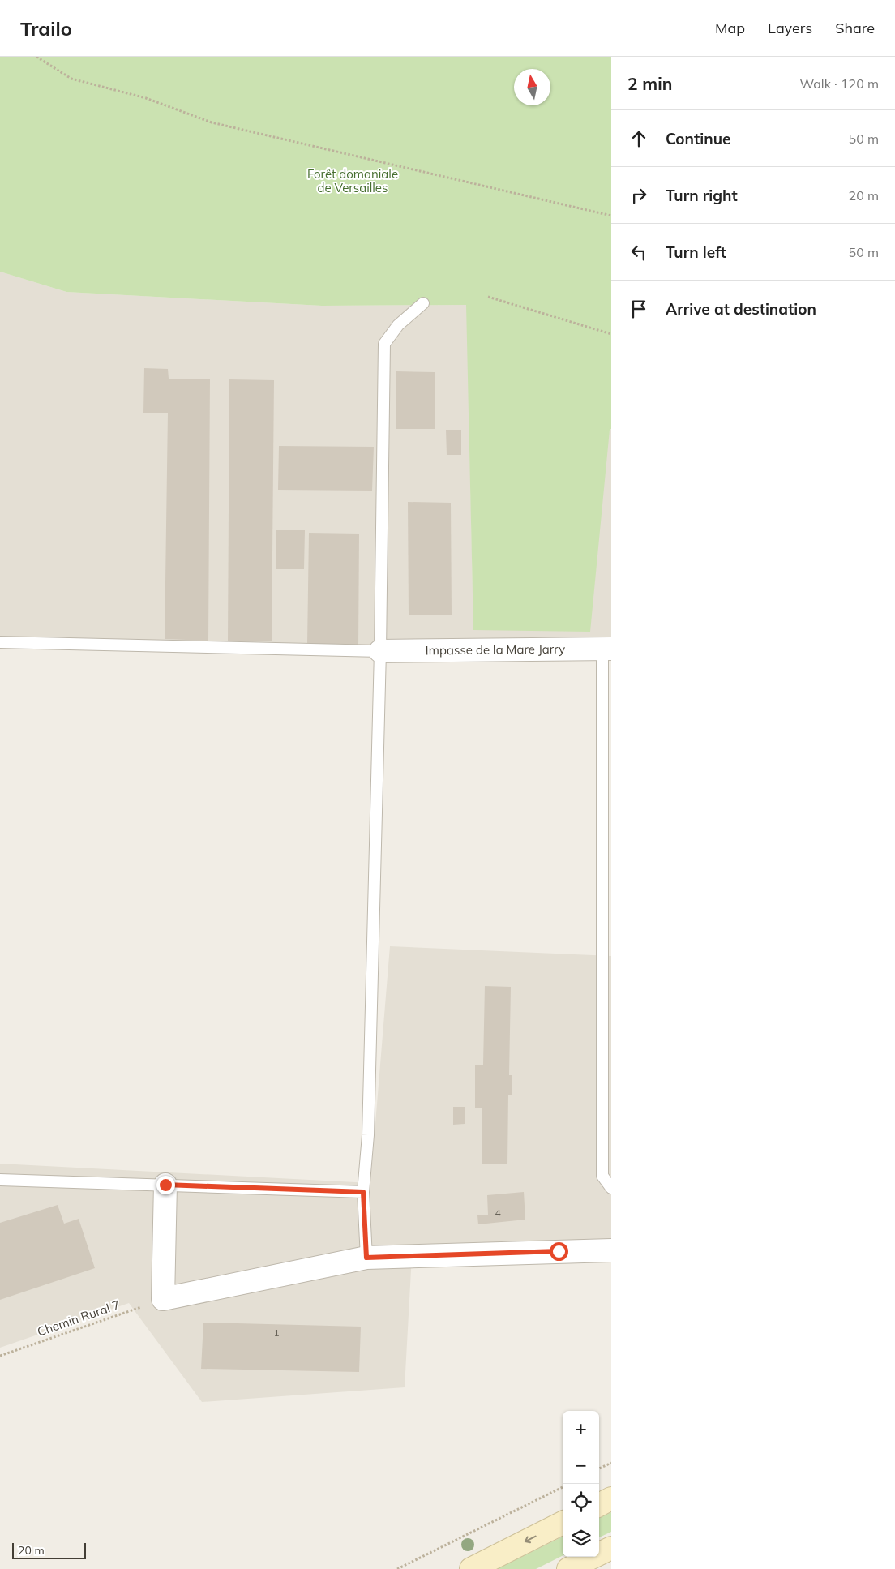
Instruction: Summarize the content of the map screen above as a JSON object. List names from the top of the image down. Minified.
{"streets":{"street":["Impasse de la Mare Jarry"],"path":["Chemin Rural 7"]},"parks":["Forêt domaniale de Versailles"],"house_numbers":["4","1"],"scale_bar":"20 m","north":"top","page":{"header":"Trailo","nav":["Map","Layers","Share"],"heading":["2 min","Walk · 120 m"],"list":[["Continue","50 m"],["Turn right","20 m"],["Turn left","50 m"],"Arrive at destination"],"map_buttons":["+","−"],"scale":"20 m"}}
